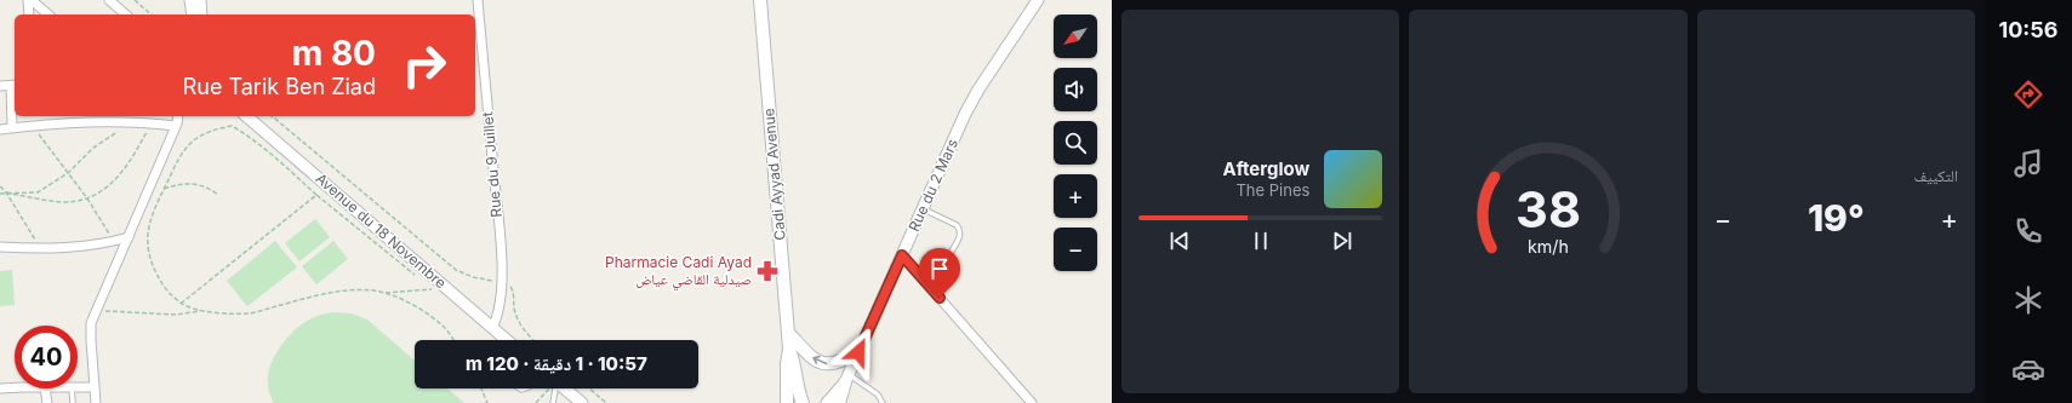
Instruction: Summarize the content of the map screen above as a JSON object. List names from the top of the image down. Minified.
{"streets":{"main road":["Cadi Ayyad Avenue"],"street":["Rue du 9 Juillet","Rue du 2 Mars","Avenue du 18 Novembre"]},"crossings":[["Rue du 9 Juillet","Avenue du 18 Novembre"]],"places":{"pharmacy":["Pharmacie Cadi Ayad صيدلية القاضي عياض"]},"north":"bottom left","page":{"tabs":"10:56","tile":"التكييف","map_buttons":["+","−"],"turn":["80 m","Rue Tarik Ben Ziad"],"song":["Afterglow","The Pines"],"heat":["−","19°","+"],"limit":"40","trip":"10:57 · 1 دقيقة · 120 m","gauge":["38","km/h"]}}
